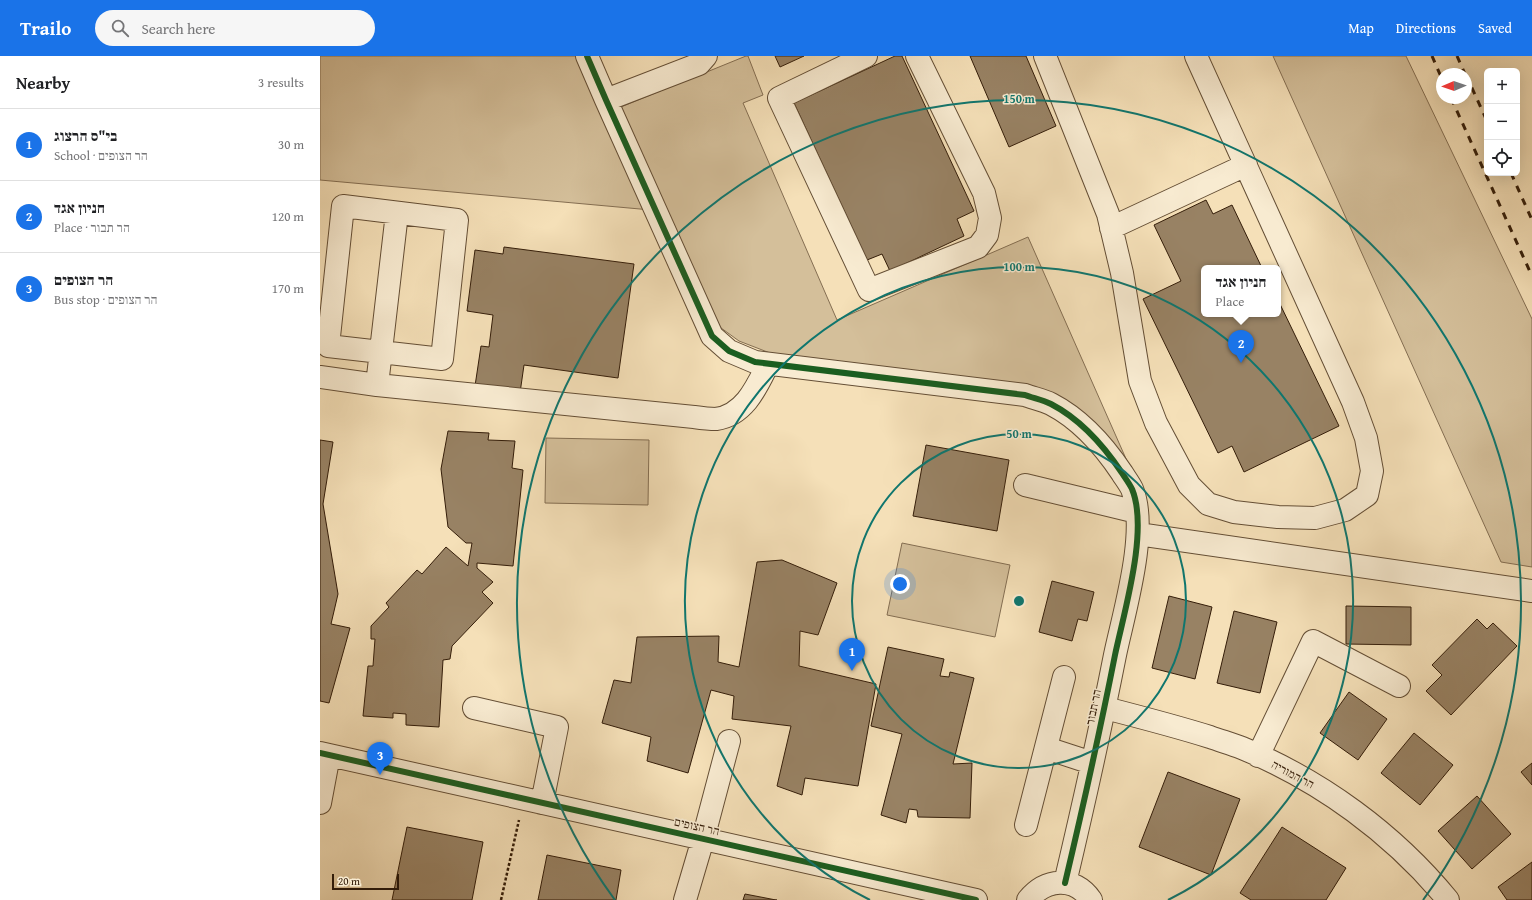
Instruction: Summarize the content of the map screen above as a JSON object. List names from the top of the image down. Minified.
{"streets":{"street":["הר תבור","הר המוריה","הר הצופים"]},"crossings":[["הר תבור","הר המוריה"]],"scale_bar":"20 m","north":"left","page":{"header":"Trailo","search":"Search here","nav":["Map","Directions","Saved"],"heading":["Nearby","3 results"],"map_buttons":["+","−"],"list":[{"mark":"1","name":"בי\"ס הרצוג","note":"School · הר הצופים","value":"30 m"},{"mark":"2","name":"חניון אגד","note":"Place · הר תבור","value":"120 m"},{"mark":"3","name":"הר הצופים","note":"Bus stop · הר הצופים","value":"170 m"}],"popup":["חניון אגד","Place"],"pins":["2","1","3"],"scale":"20 m"},"rings":["150 m","100 m","50 m"]}
